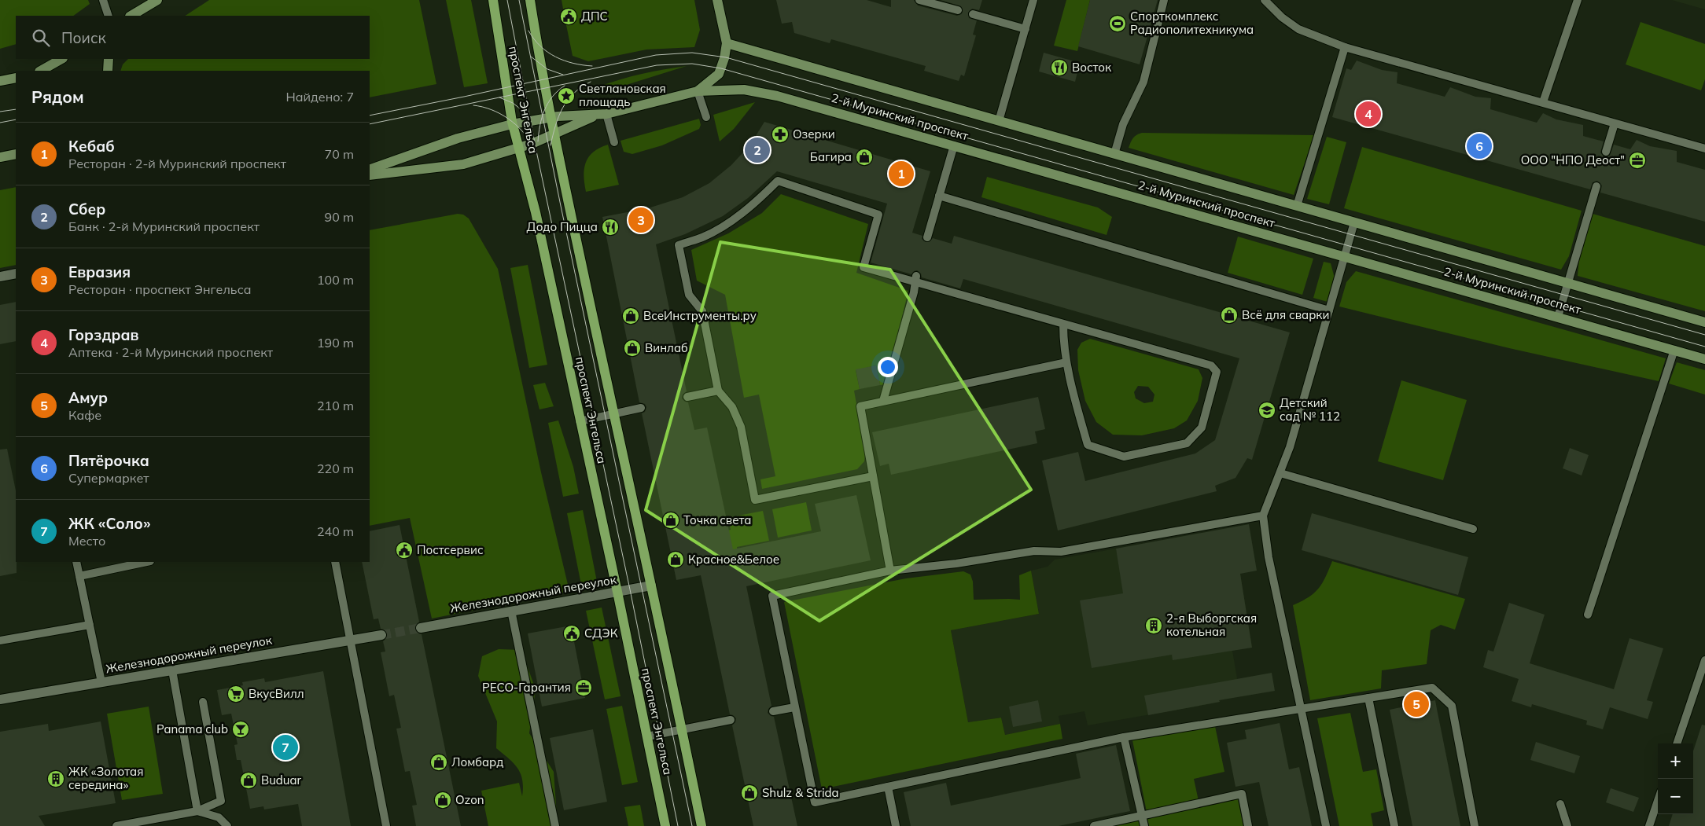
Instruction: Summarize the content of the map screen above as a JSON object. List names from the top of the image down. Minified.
{"streets":{"main road":["проспект Энгельса","2-й Муринский проспект"],"street":["Железнодорожный переулок"]},"crossings":[["проспект Энгельса","Железнодорожный переулок"]],"places":{"public building":["ДПС","Постсервис","СДЭК"],"sports":["Спорткомплекс Радиополитехникума"],"restaurant":["Восток","Додо Пицца"],"place":["Светлановская площадь"],"pharmacy":["Озерки"],"shop":["Багира","Всё для сварки","ВсеИнструменты.ру","Винлаб","Точка света","Красное&Белое","Ломбард","Buduar","Shulz & Strida","Ozon"],"office":["ООО \"НПО Деост\"","РЕСО-Гарантия"],"school or university":["Детский сад № 112"],"building":["2-я Выборгская котельная","ЖК «Золотая середина»"],"supermarket":["ВкусВилл"],"bar":["Panama club"]},"page":{"search":"Поиск","heading":["Рядом","Найдено: 7"],"pins":["4","6","2","1","3","5","7"],"list":[{"mark":"1","name":"Кебаб","note":"Ресторан · 2-й Муринский проспект","value":"70 m"},{"mark":"2","name":"Сбер","note":"Банк · 2-й Муринский проспект","value":"90 m"},{"mark":"3","name":"Евразия","note":"Ресторан · проспект Энгельса","value":"100 m"},{"mark":"4","name":"Горздрав","note":"Аптека · 2-й Муринский проспект","value":"190 m"},{"mark":"5","name":"Амур","note":"Кафе","value":"210 m"},{"mark":"6","name":"Пятёрочка","note":"Супермаркет","value":"220 m"},{"mark":"7","name":"ЖК «Соло»","note":"Место","value":"240 m"}],"map_buttons":["+","−"]}}
